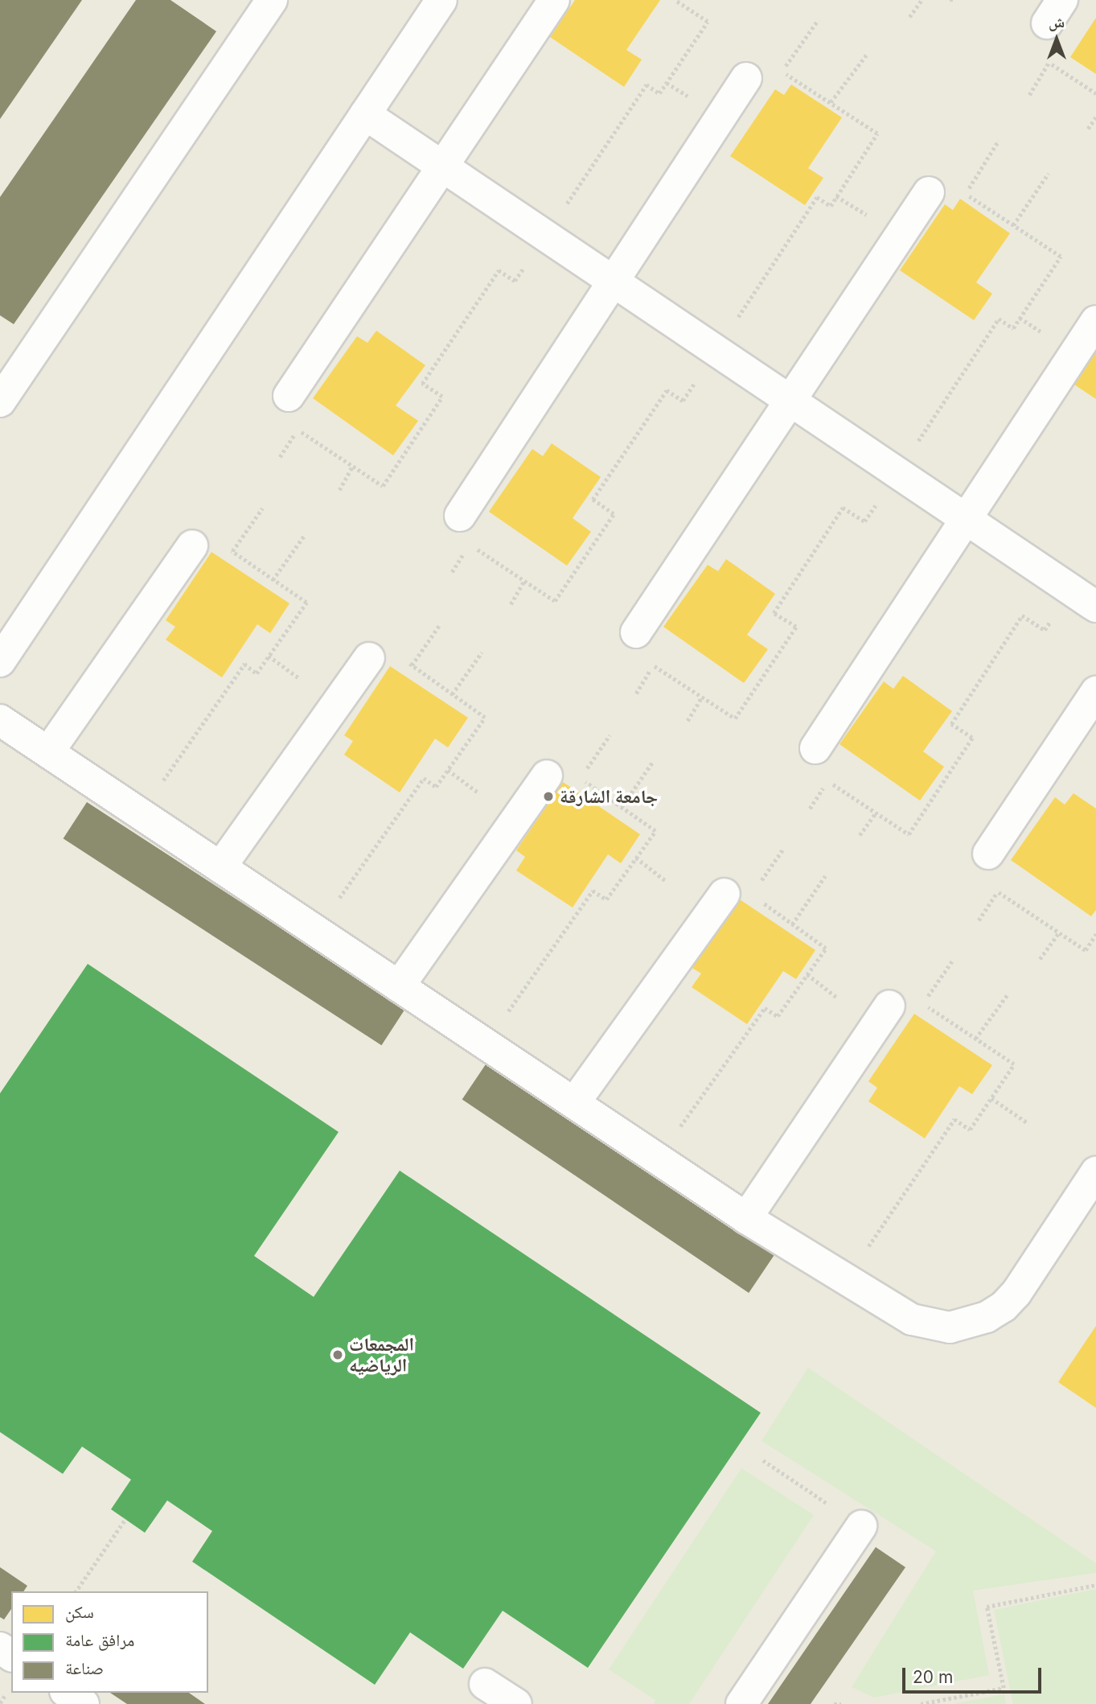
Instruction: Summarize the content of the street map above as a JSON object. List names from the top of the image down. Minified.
{"places":["جامعة الشارقة","المجمعات الرياضيه"],"legend":["سكن","مرافق عامة","صناعة"],"scale_bar":"20 m","north":"top"}
